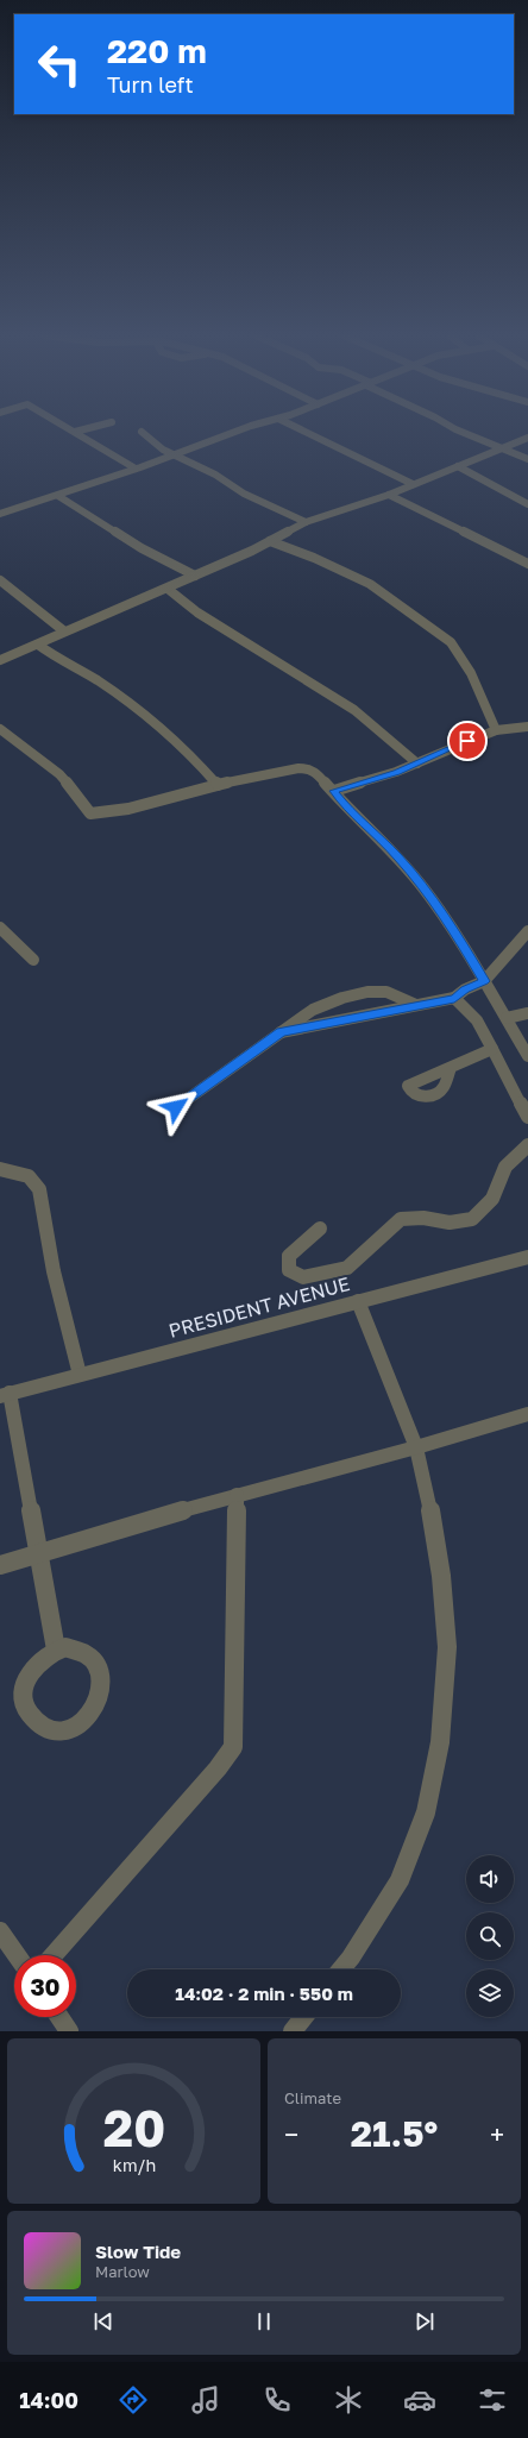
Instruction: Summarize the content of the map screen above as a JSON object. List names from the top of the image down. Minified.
{"streets":{"street":["PRESIDENT AVENUE"]},"page":{"turn":["220 m","Turn left"],"limit":"30","trip":"14:02 · 2 min · 550 m","tile":"Climate","heat":["−","21.5°","+"],"song":["Slow Tide","Marlow"],"tabs":"14:00","gauge":["20","km/h"]}}
